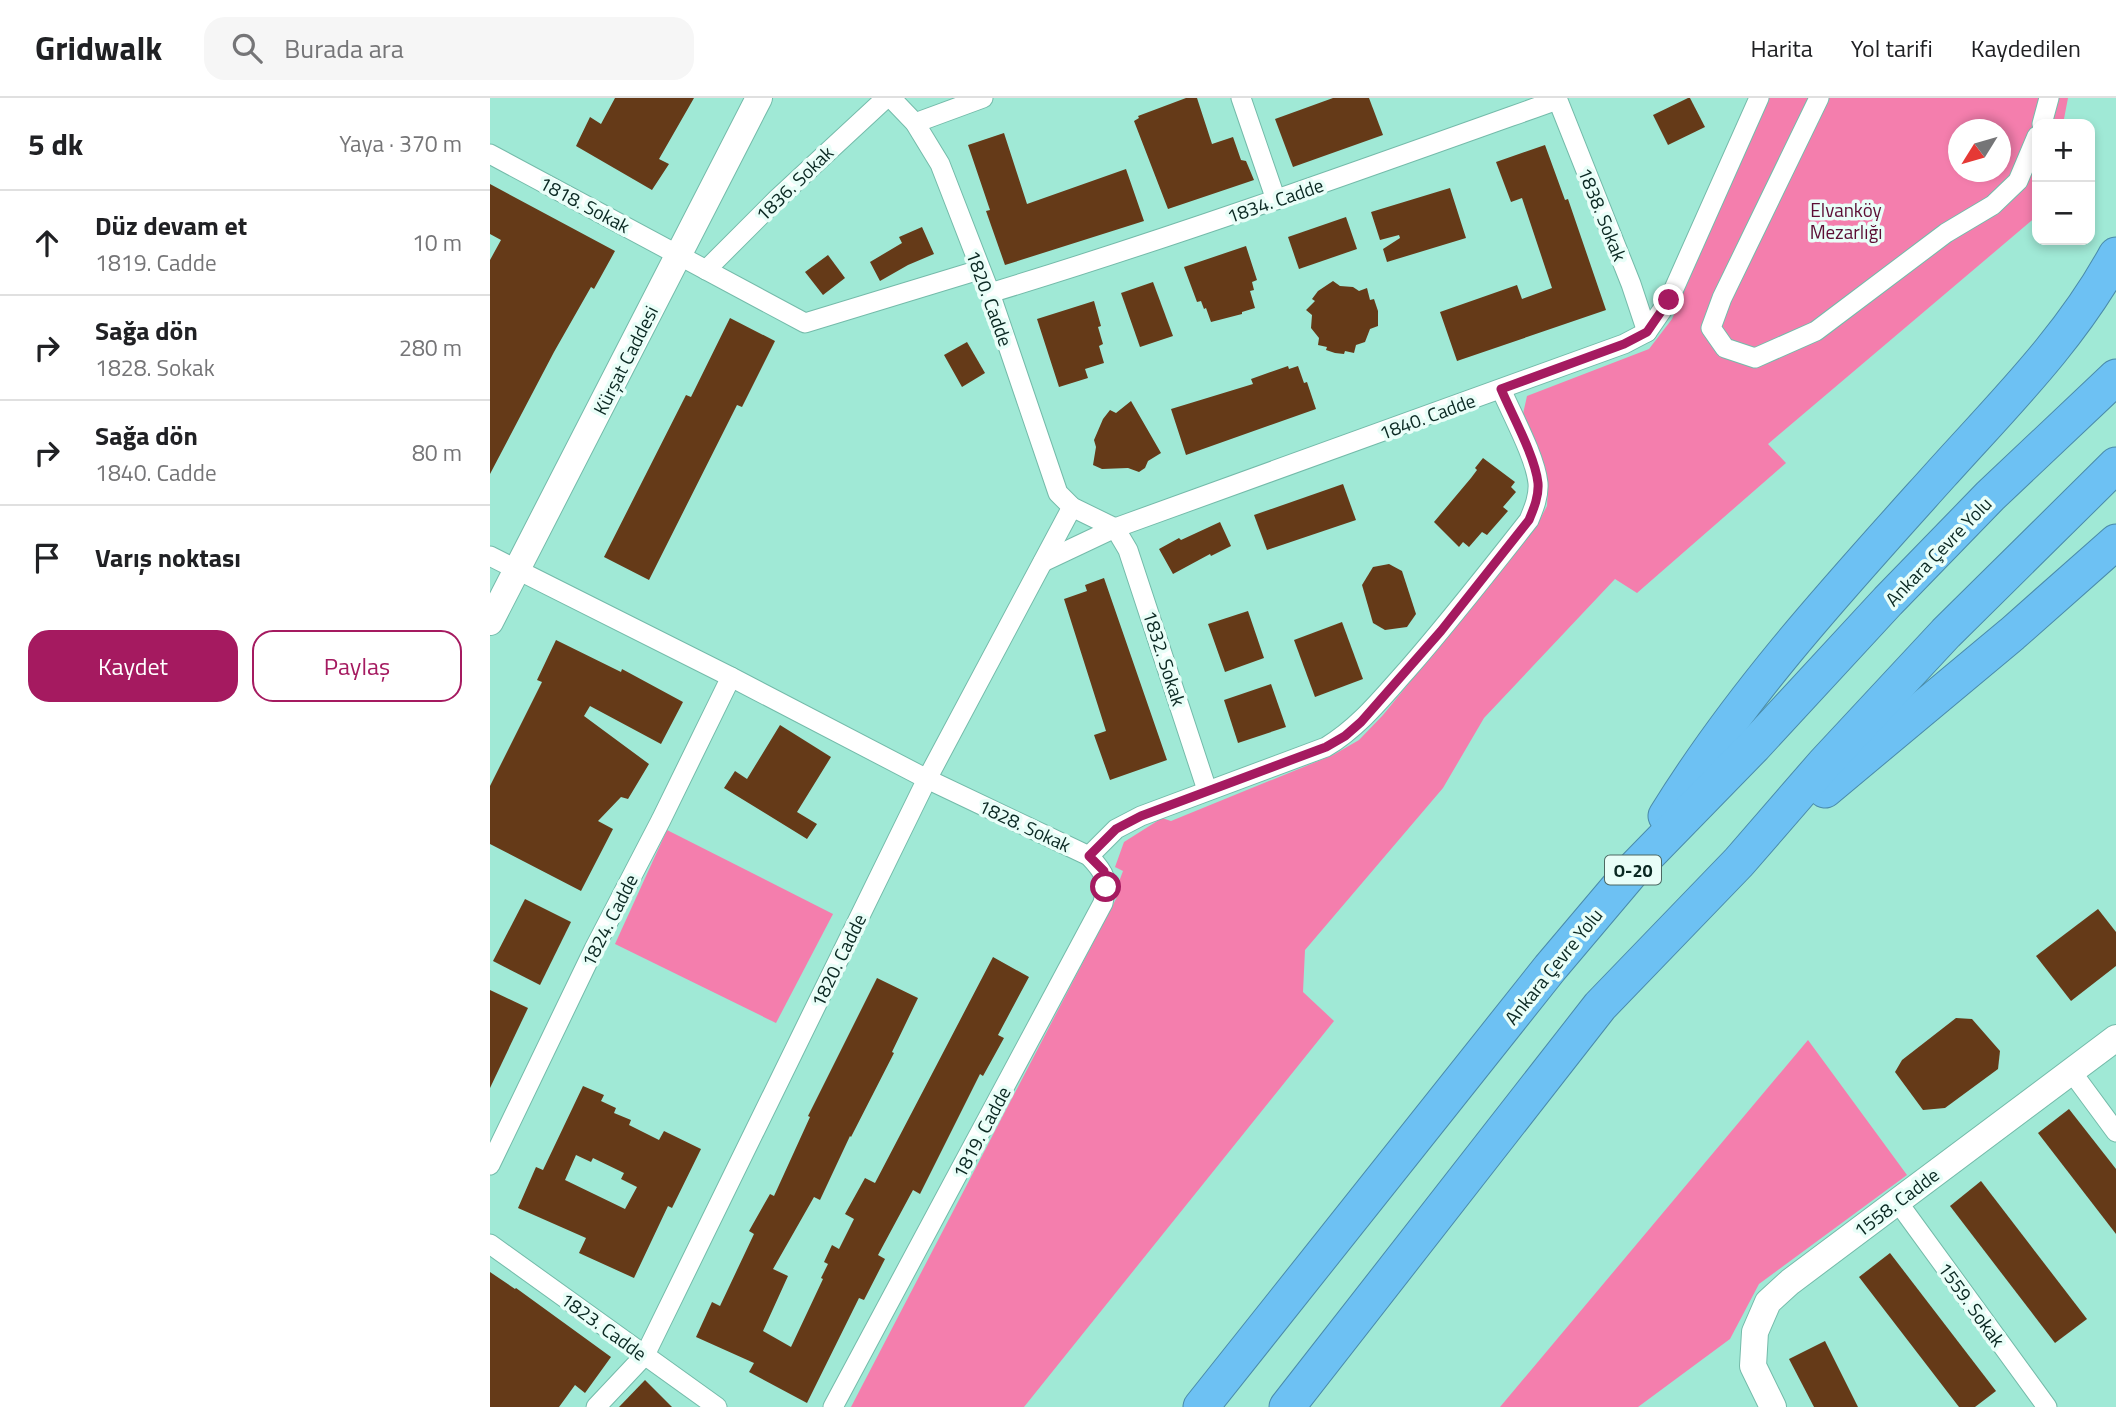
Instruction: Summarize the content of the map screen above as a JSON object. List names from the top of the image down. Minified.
{"streets":{"highway":["Ankara Çevre Yolu","O-20"],"street":["1836. Sokak","1834. Cadde","1818. Sokak","1838. Sokak","1820. Cadde","Kürşat Caddesi","1840. Cadde","1832. Sokak","1828. Sokak","1824. Cadde","1819. Cadde","1558. Cadde","1559. Sokak","1823. Cadde"]},"crossings":[["1834. Cadde","1838. Sokak"],["1834. Cadde","1820. Cadde"],["1818. Sokak","Kürşat Caddesi"],["1838. Sokak","1840. Cadde"],["1820. Cadde","1840. Cadde"],["1820. Cadde","1832. Sokak"],["1820. Cadde","1828. Sokak"],["1820. Cadde","1823. Cadde"],["Kürşat Caddesi","1828. Sokak"],["1840. Cadde","1832. Sokak"],["1840. Cadde","1828. Sokak"],["1832. Sokak","1828. Sokak"],["1828. Sokak","1824. Cadde"],["1828. Sokak","1819. Cadde"],["1558. Cadde","1559. Sokak"]],"parks":["Elvanköy Mezarlığı"],"north":"bottom left","page":{"header":"Gridwalk","search":"Burada ara","nav":["Harita","Yol tarifi","Kaydedilen"],"heading":["5 dk","Yaya · 370 m"],"map_buttons":["+","−"],"list":[["Düz devam et","1819. Cadde","10 m"],["Sağa dön","1828. Sokak","280 m"],["Sağa dön","1840. Cadde","80 m"],"Varış noktası"],"buttons":["Kaydet","Paylaş"]}}
